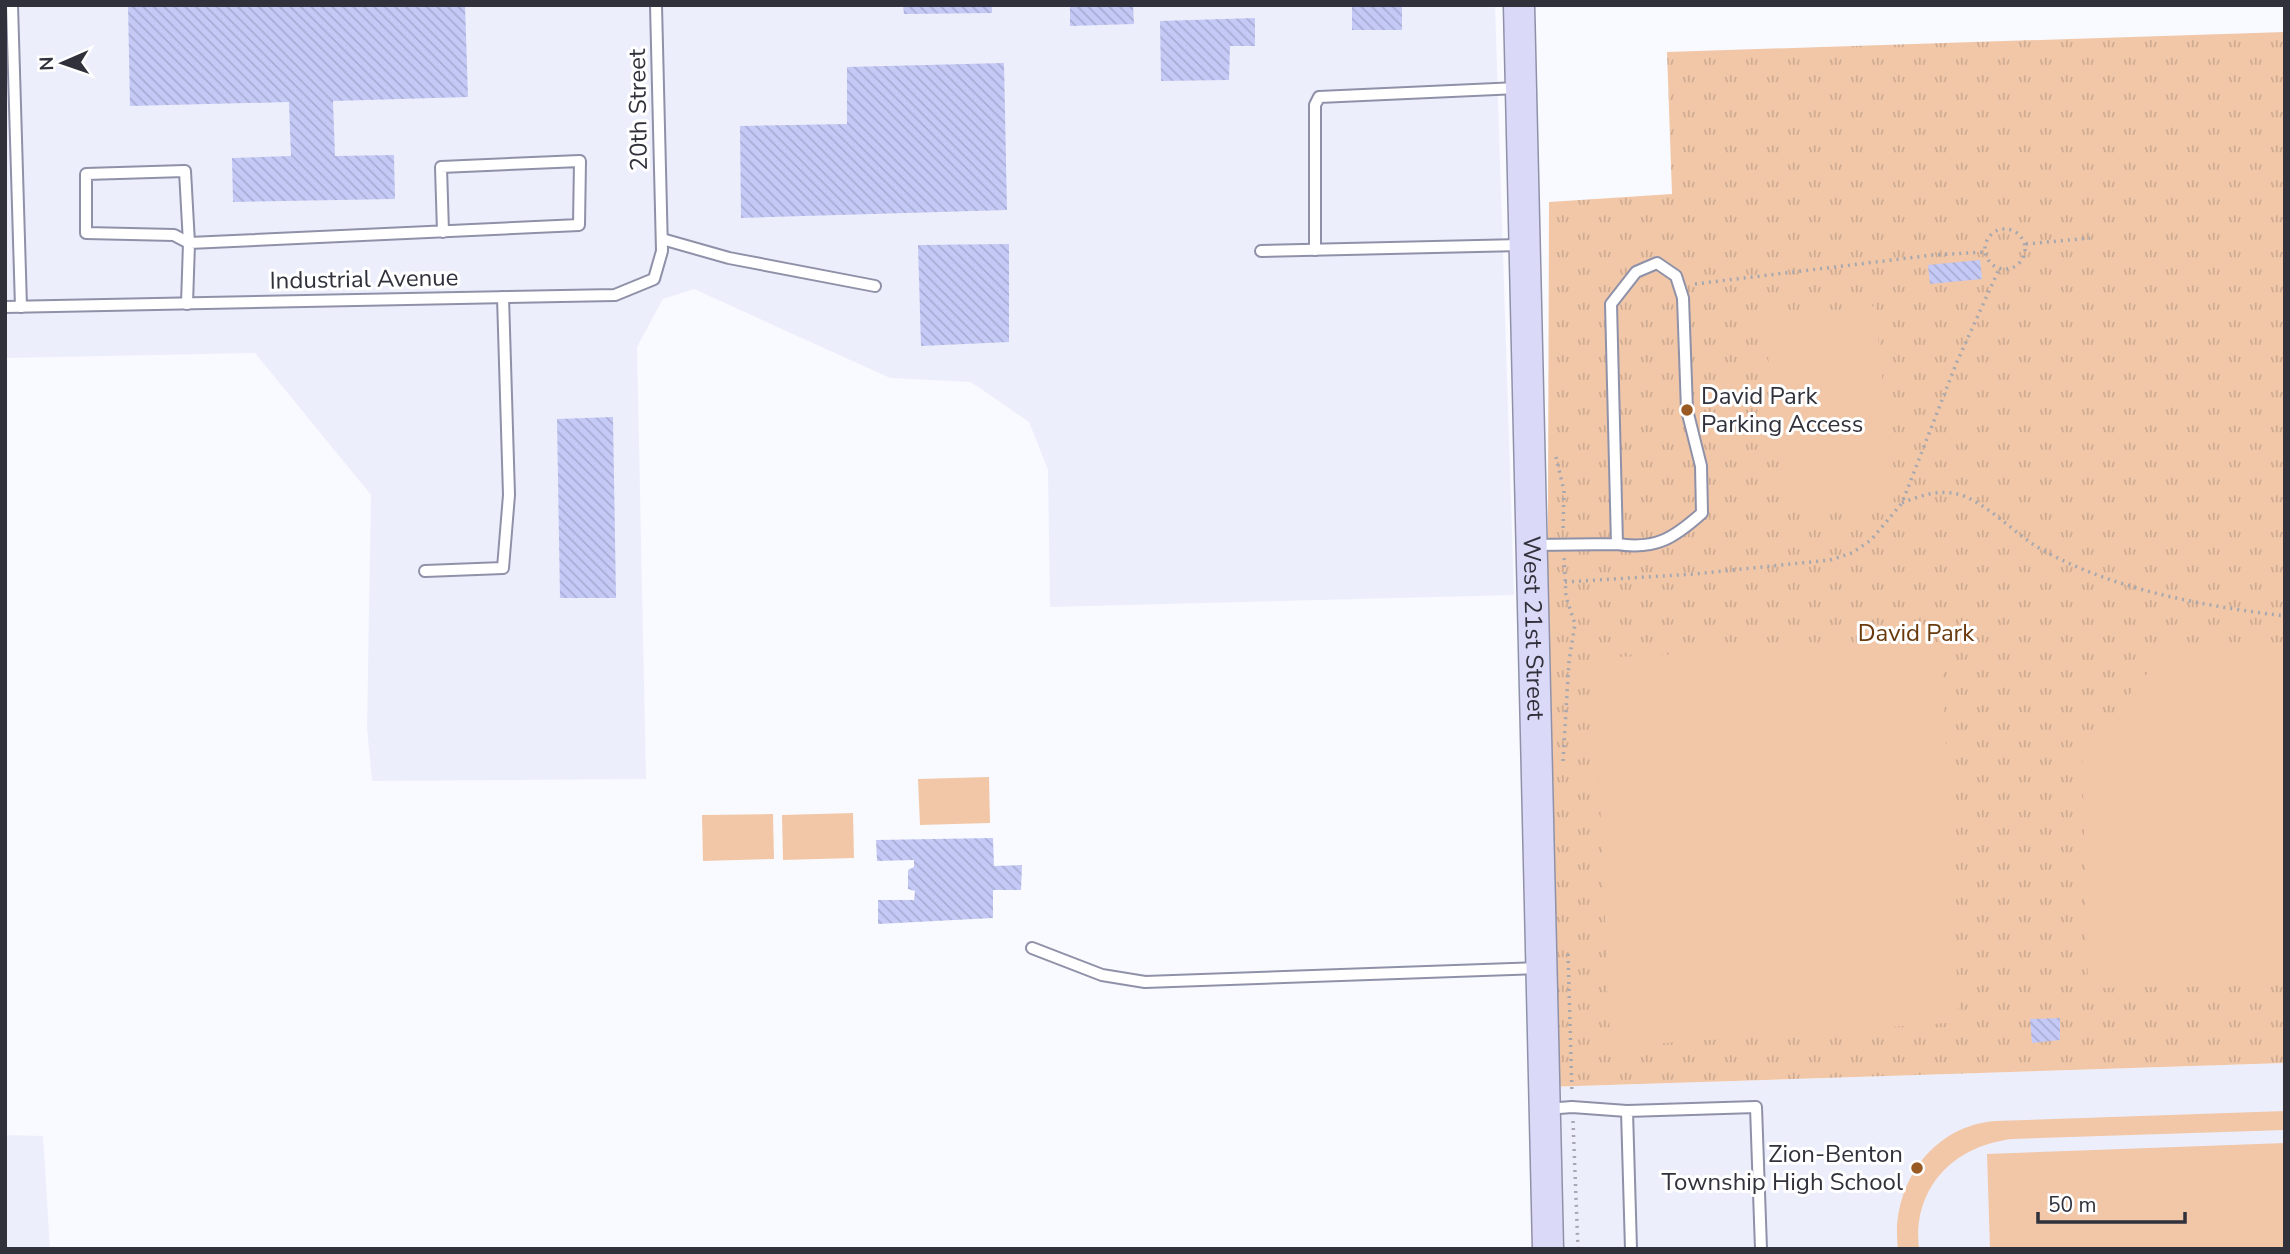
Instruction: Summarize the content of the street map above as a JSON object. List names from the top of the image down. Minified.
{"streets":{"street":["West 21st Street"],"lane":["20th Street","Industrial Avenue"]},"crossings":[["20th Street","Industrial Avenue"]],"parks":["David Park"],"places":["David Park Parking Access","Zion-Benton Township High School"],"scale_bar":"50 m","north":"left"}
